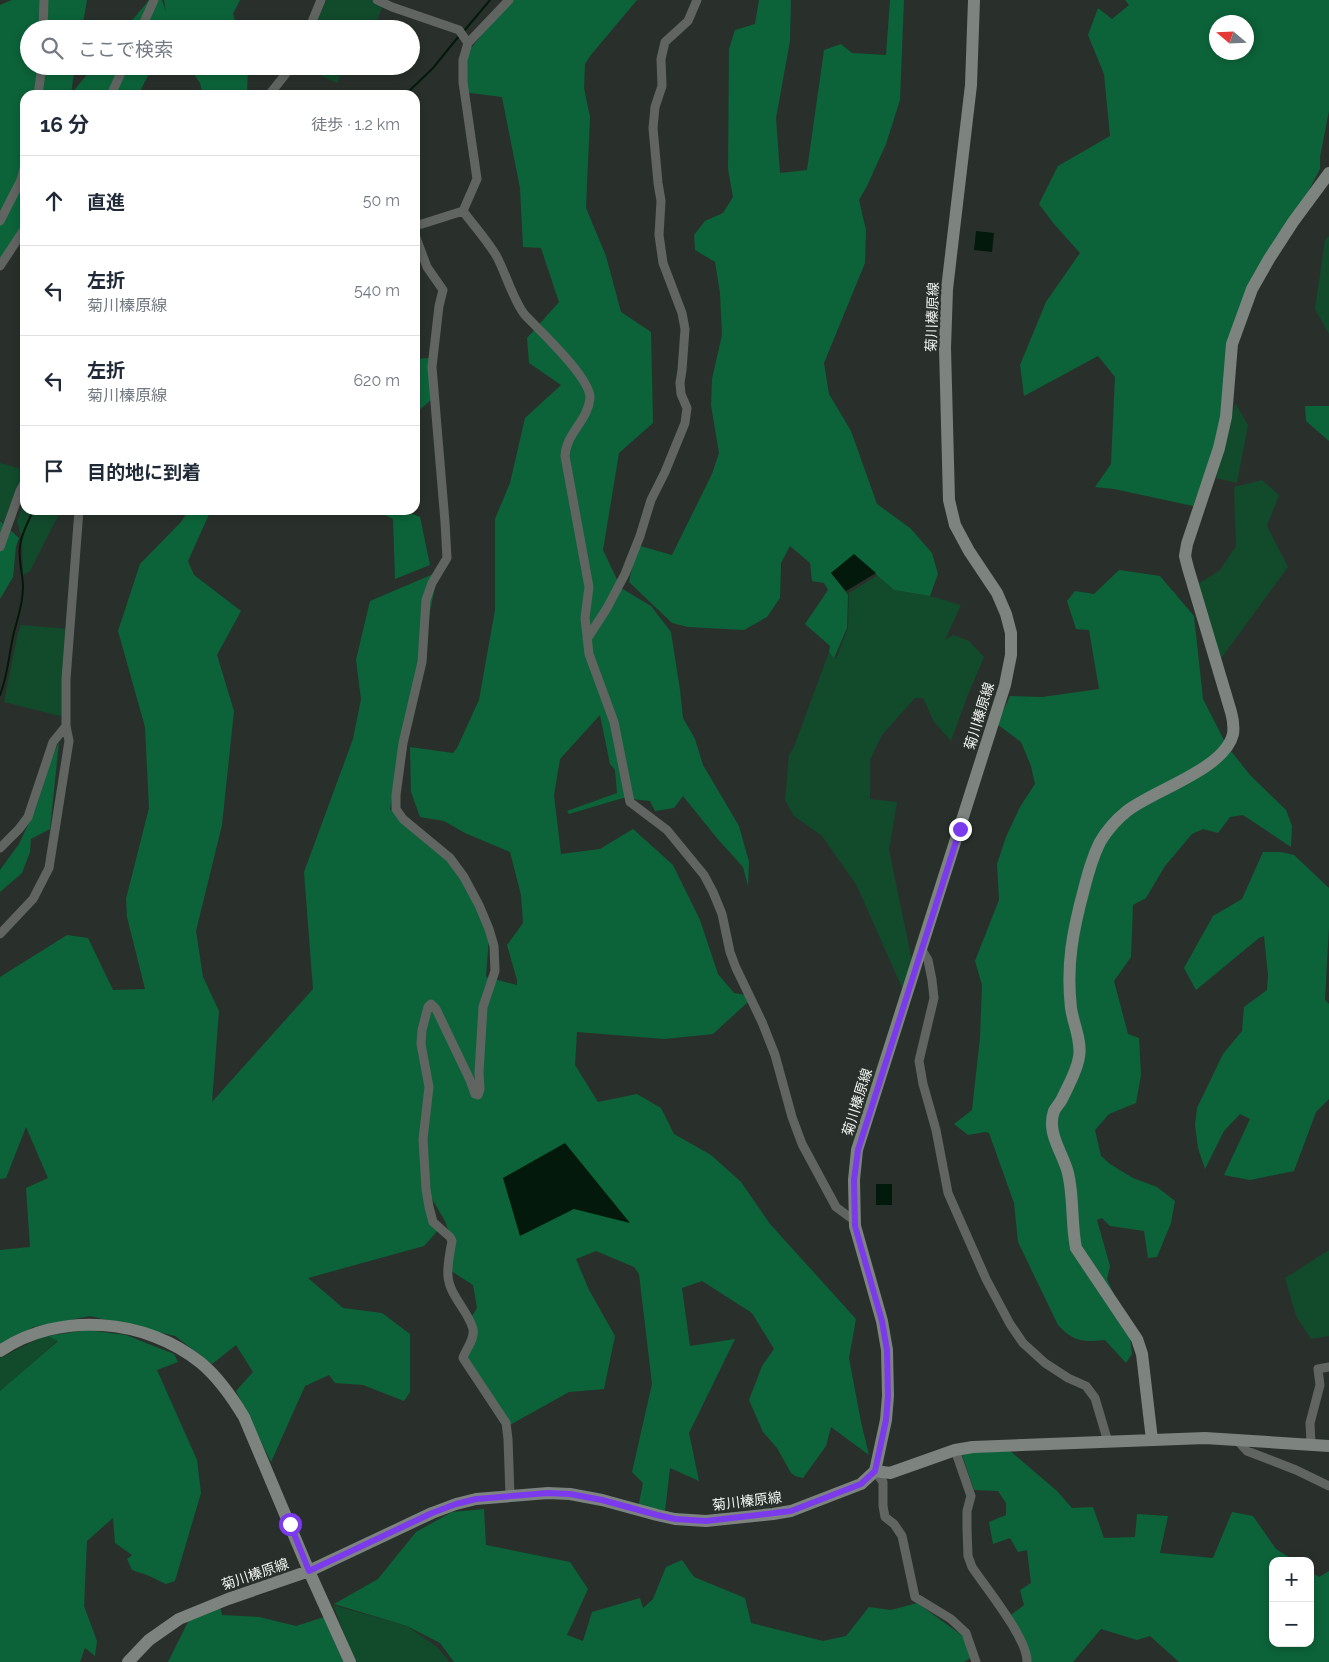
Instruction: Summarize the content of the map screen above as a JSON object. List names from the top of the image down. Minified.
{"streets":{"street":["菊川榛原線"]},"north":"left","page":{"search":"ここで検索","heading":["16 分","徒歩 · 1.2 km"],"list":[["直進","50 m"],["左折","菊川榛原線","540 m"],["左折","菊川榛原線","620 m"],"目的地に到着"],"map_buttons":["+","−"]}}
